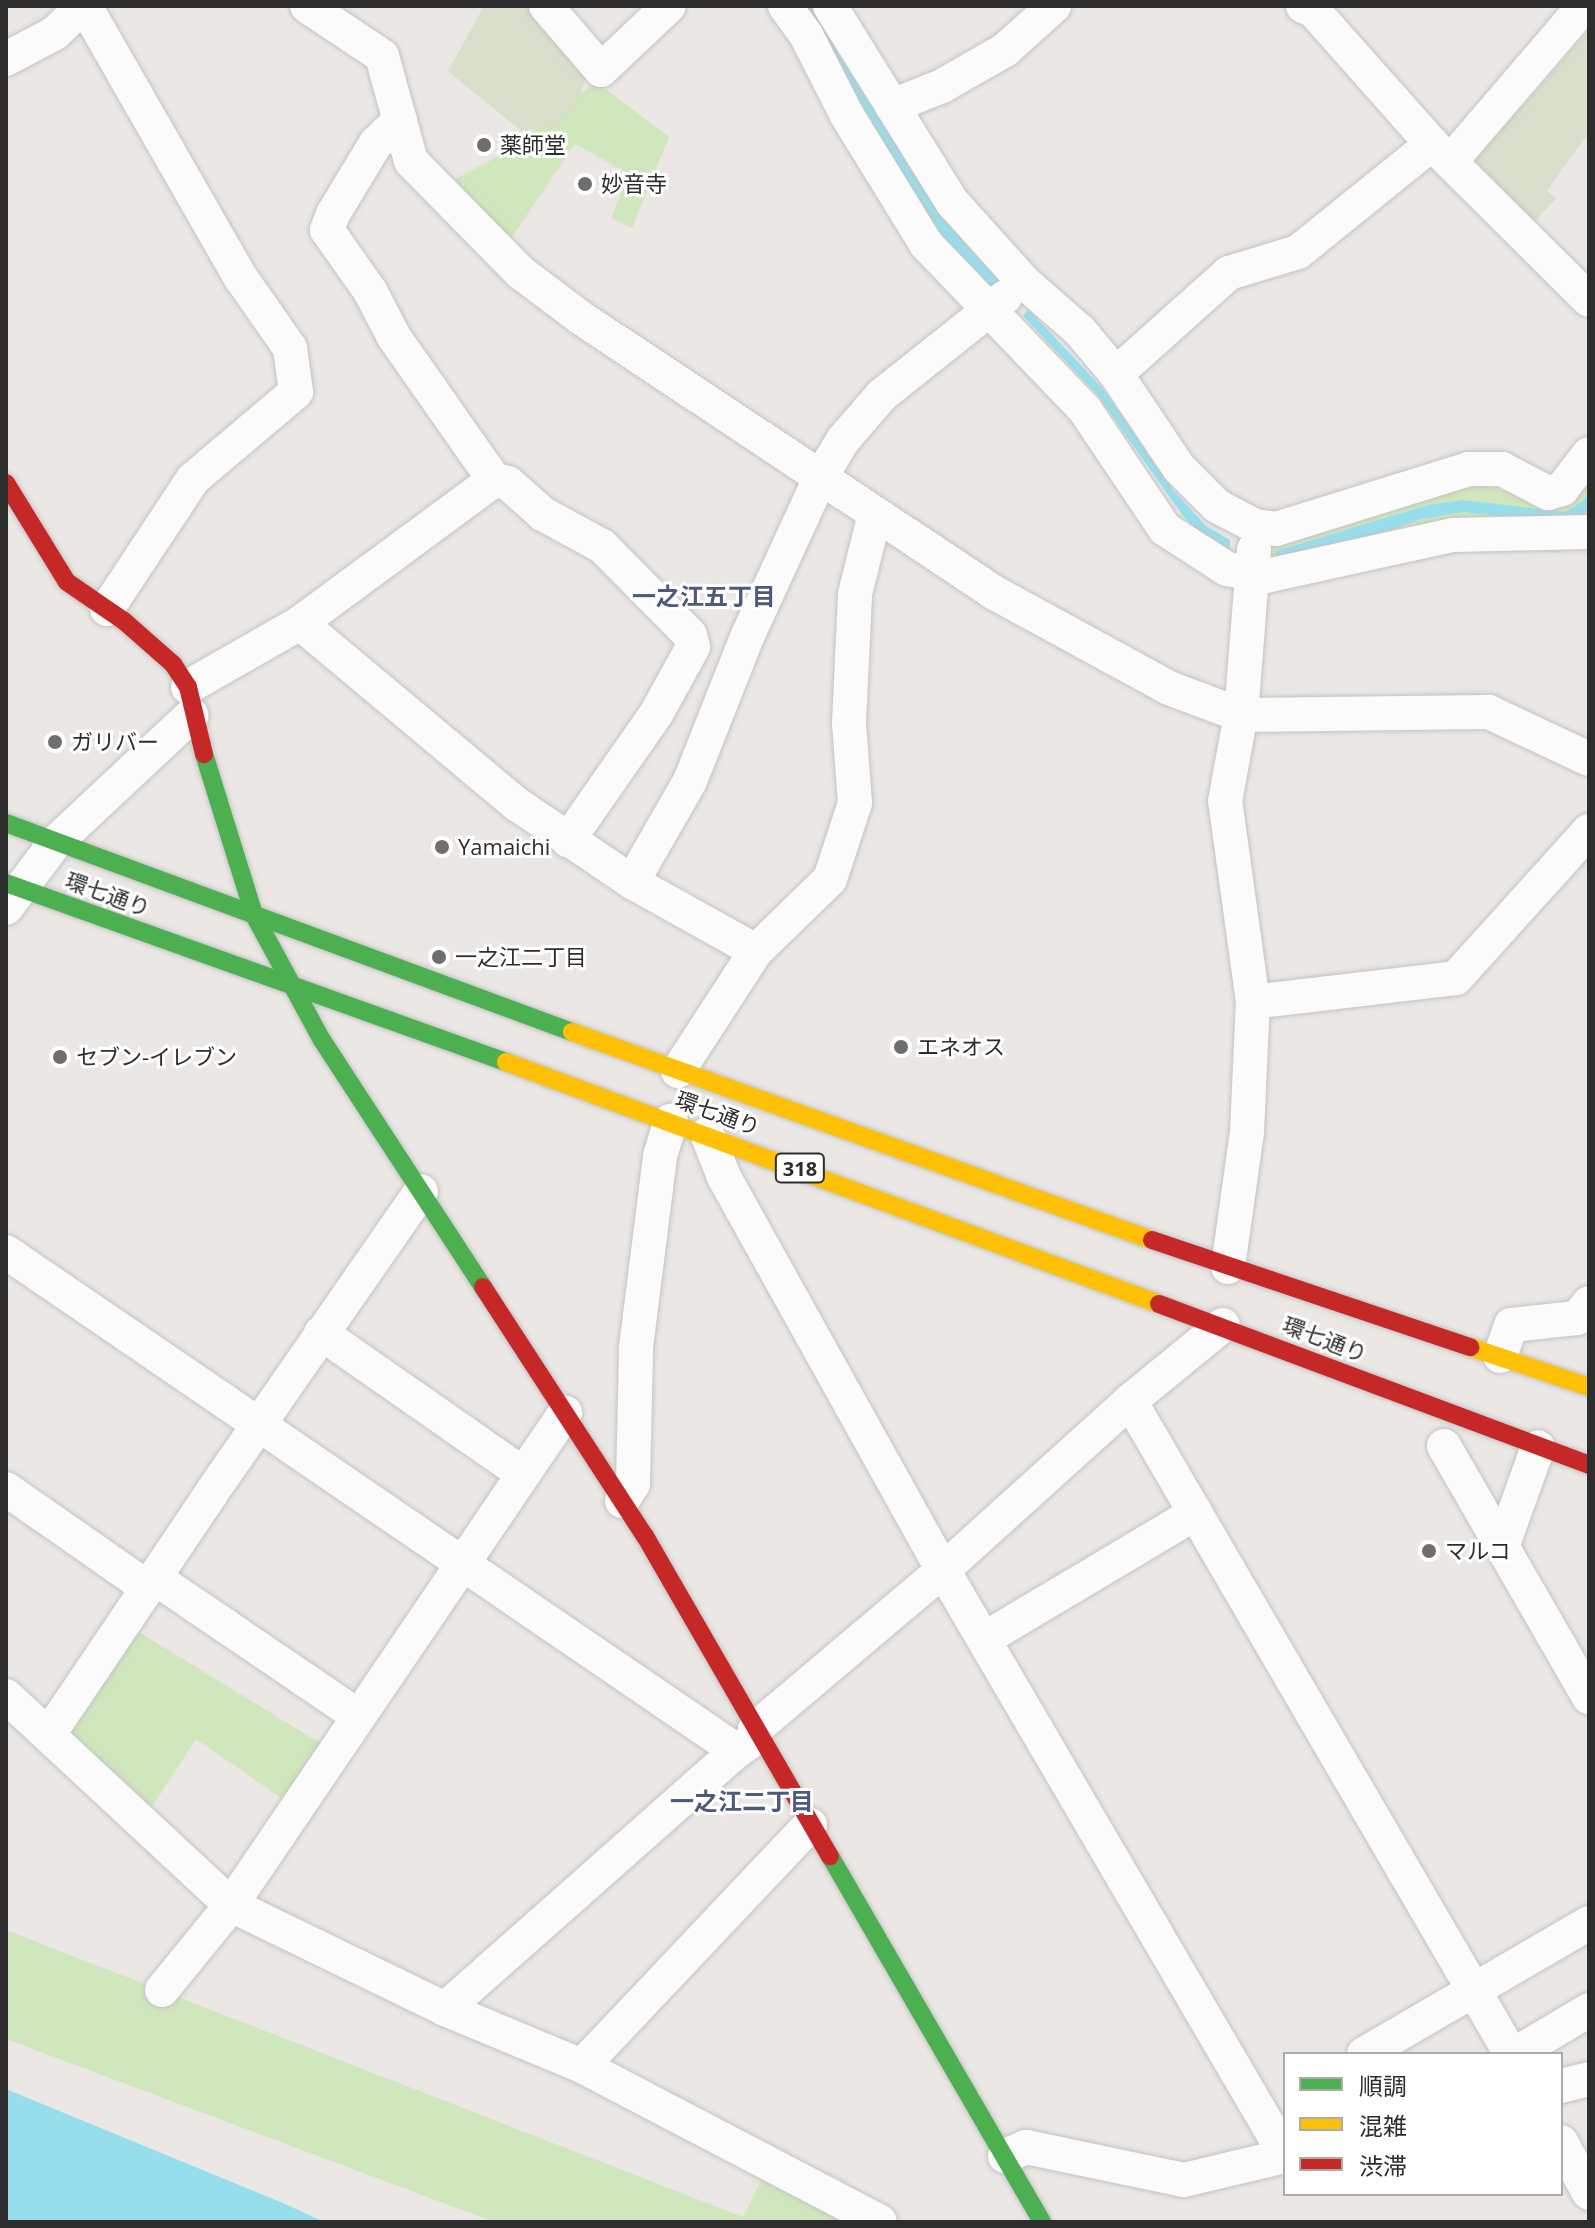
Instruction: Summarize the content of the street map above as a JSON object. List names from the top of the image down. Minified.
{"streets":{"main road":["環七通り","318"]},"districts":["一之江五丁目","一之江二丁目"],"places":["薬師堂","妙音寺","ガリバー","Yamaichi","一之江二丁目","エネオス","セブン-イレブン","マルコ"],"legend":["順調","混雑","渋滞"]}
